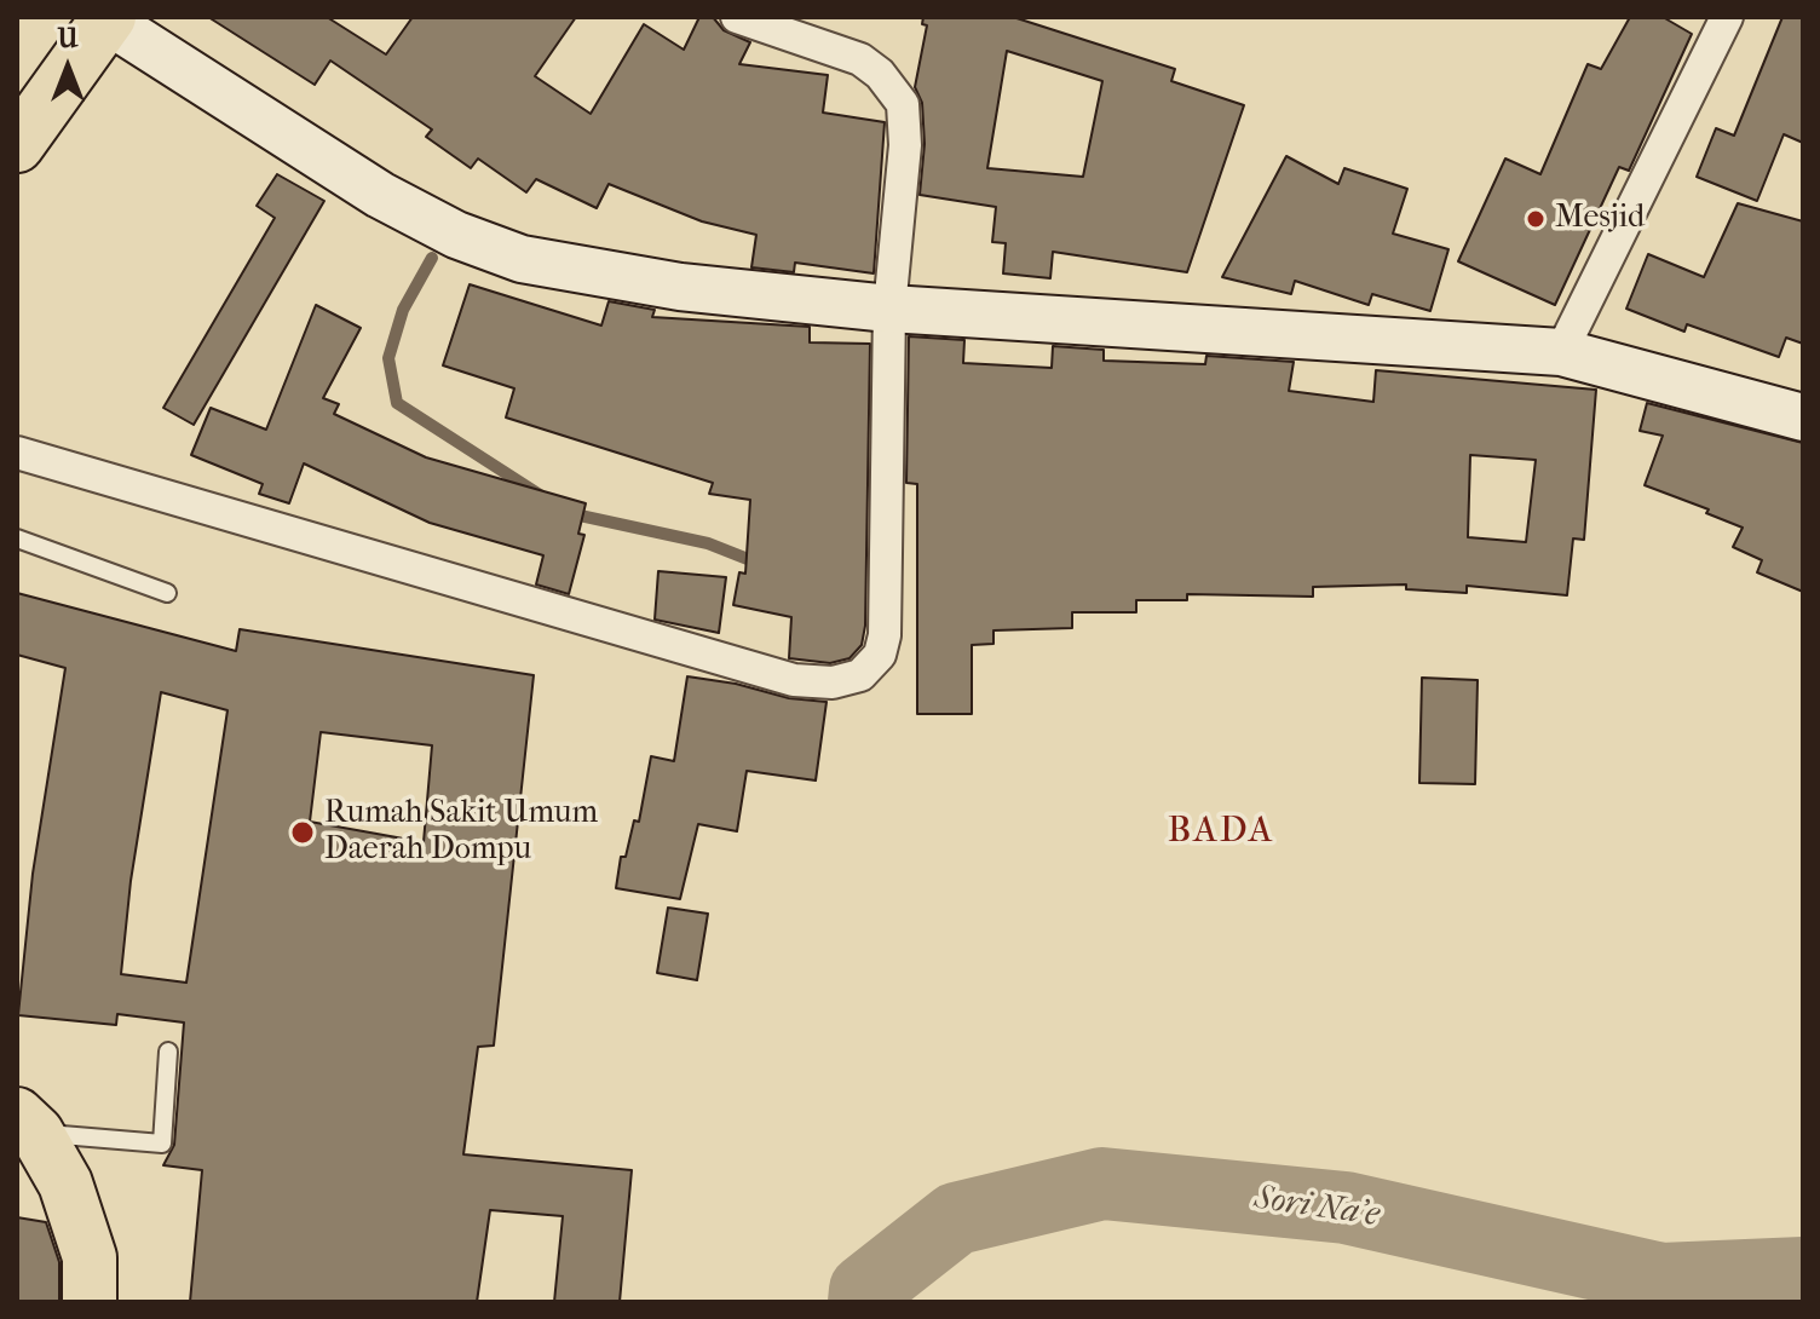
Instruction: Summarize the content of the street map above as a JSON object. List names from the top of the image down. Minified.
{"districts":["BADA"],"water":["Sori Na'e"],"places":["Mesjid","Rumah Sakit Umum Daerah Dompu"],"north":"top"}
